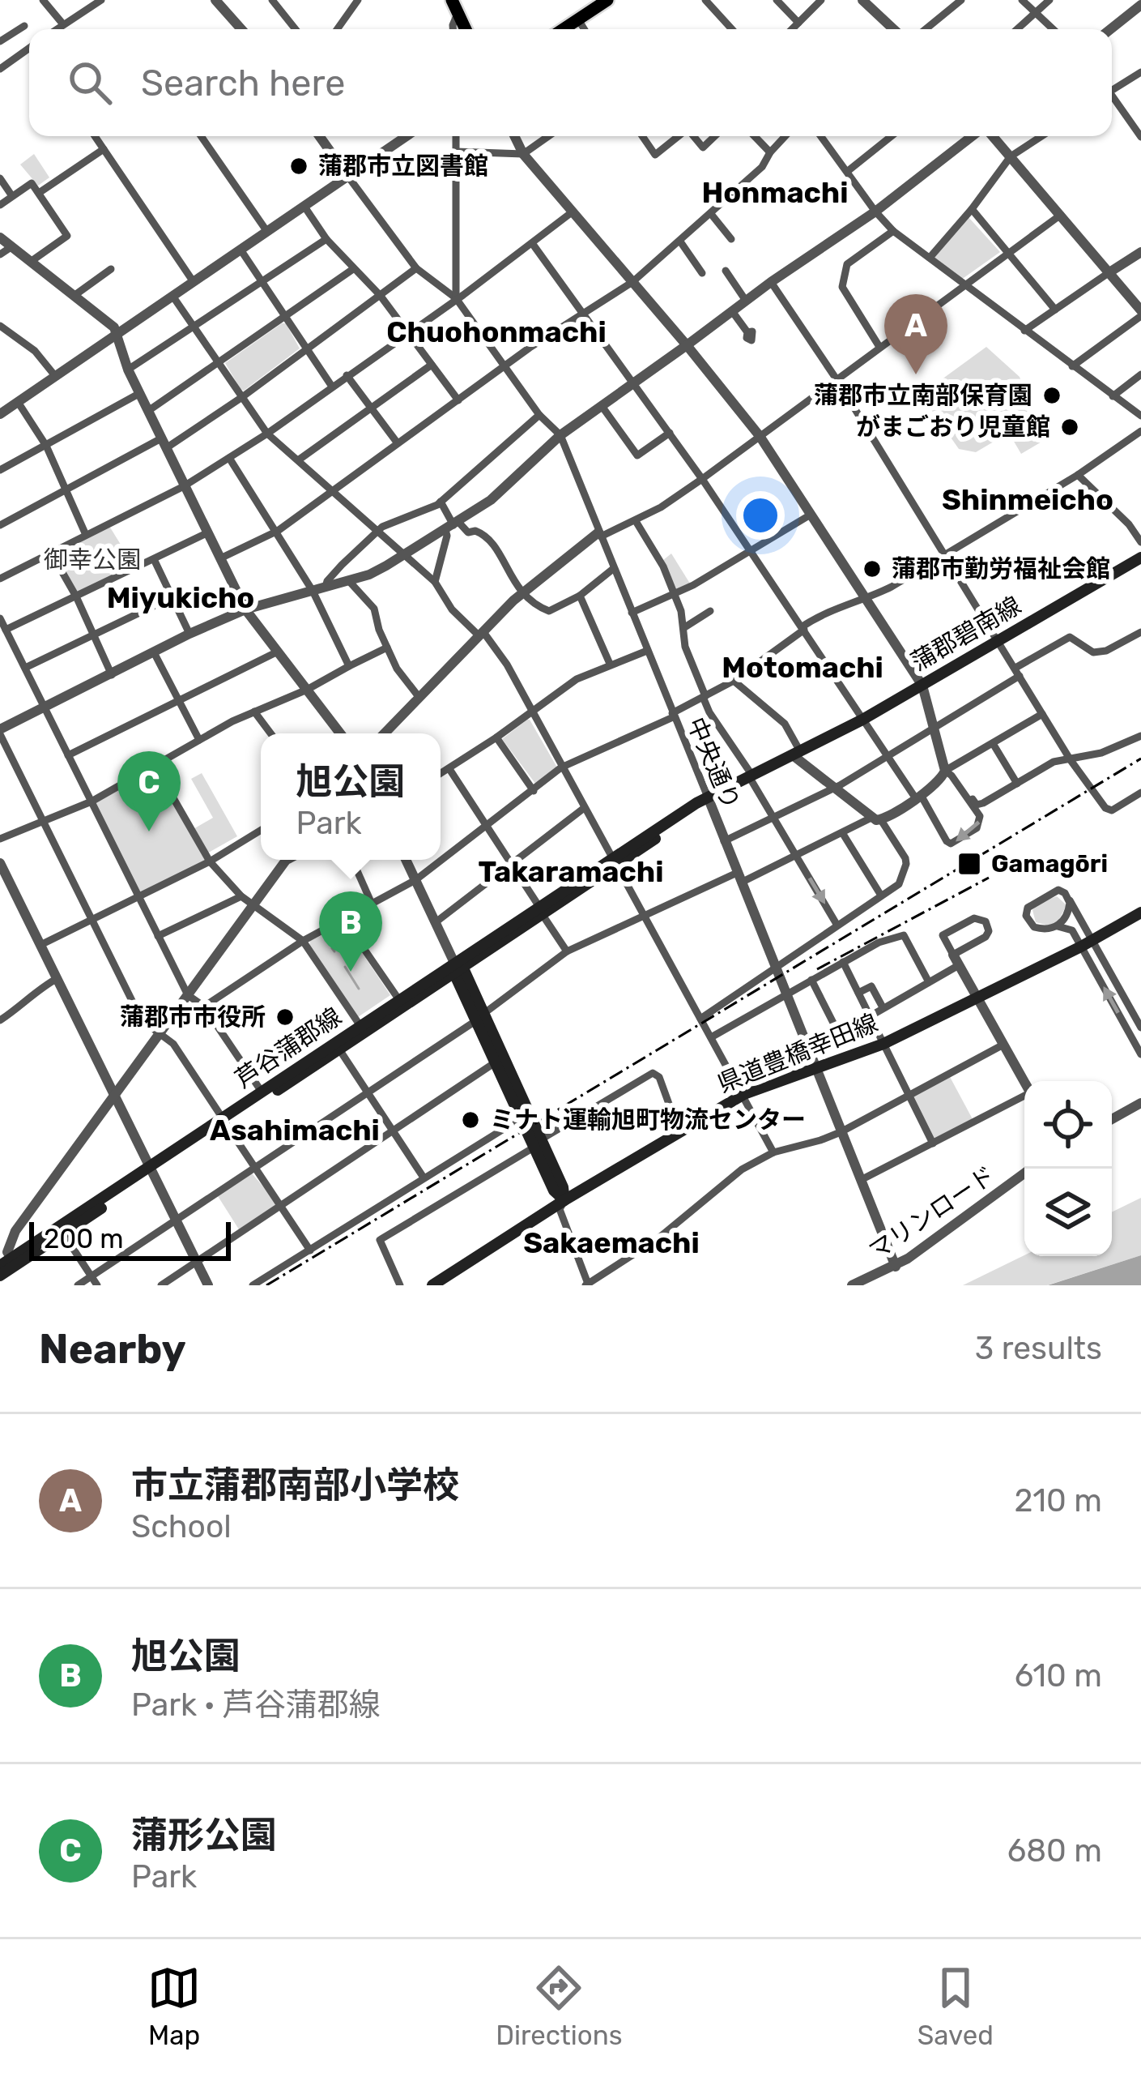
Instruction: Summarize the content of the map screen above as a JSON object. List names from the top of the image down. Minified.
{"streets":{"main road":["蒲郡碧南線","芦谷蒲郡線","県道豊橋幸田線"],"street":["中央通り","マリンロード"]},"crossings":[["蒲郡碧南線","中央通り"],["蒲郡碧南線","芦谷蒲郡線"],["中央通り","県道豊橋幸田線"],["中央通り","マリンロード"]],"districts":["Honmachi","Chuohonmachi","Shinmeicho","Miyukicho","Motomachi","Takaramachi","Asahimachi","Sakaemachi"],"parks":["御幸公園"],"places":{"other":["蒲郡市立図書館","蒲郡市立南部保育園","がまごおり児童館","蒲郡市勤労福祉会館","蒲郡市市役所","ミナト運輸旭町物流センター"],"transit":["Gamagōri"]},"scale_bar":"200 m","page":{"search":"Search here","pins":["A","C","B"],"popup":["旭公園","Park"],"scale":"200 m","heading":["Nearby","3 results"],"list":[{"mark":"A","name":"市立蒲郡南部小学校","note":"School","value":"210 m"},{"mark":"B","name":"旭公園","note":"Park · 芦谷蒲郡線","value":"610 m"},{"mark":"C","name":"蒲形公園","note":"Park","value":"680 m"}],"nav":["Map","Directions","Saved"]}}
